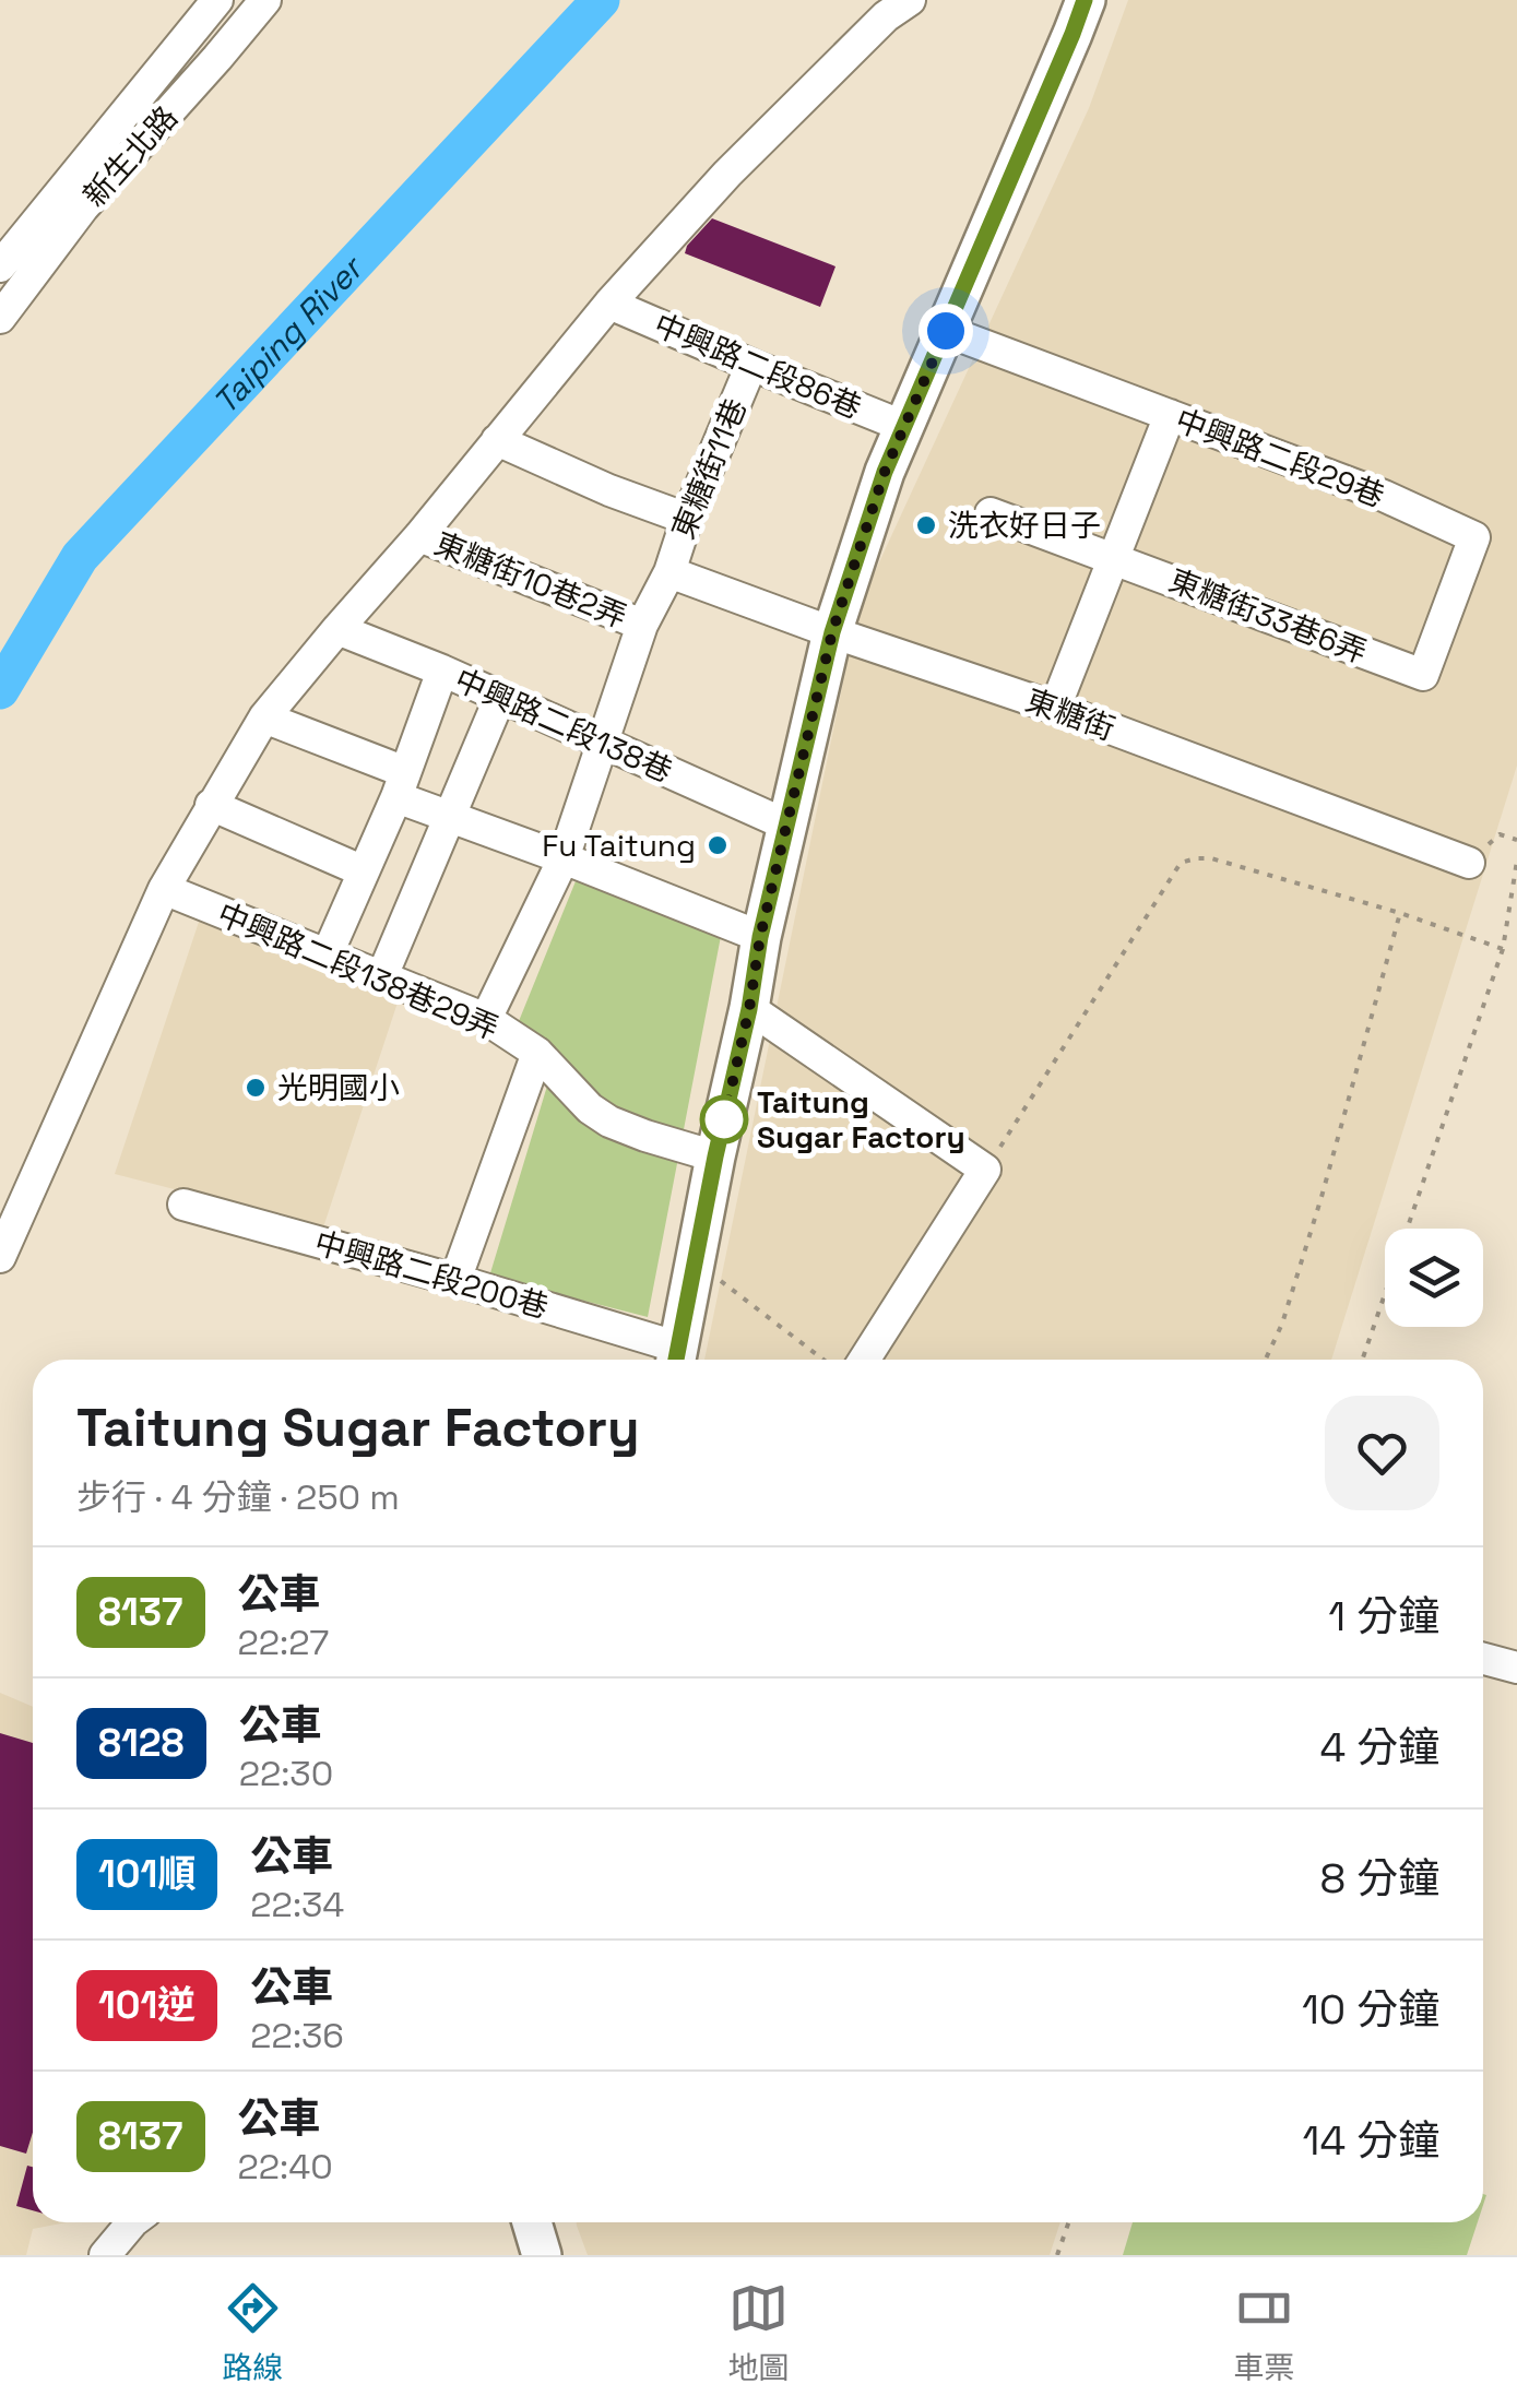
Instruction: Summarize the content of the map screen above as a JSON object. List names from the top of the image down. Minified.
{"streets":{"street":["新生北路","中興路二段86巷","中興路二段29巷","東糖街11巷","東糖街10巷2弄","東糖街33巷6弄","東糖街","中興路二段138巷","中興路二段138巷29弄","中興路二段200巷"]},"crossings":[["中興路二段86巷","東糖街11巷"],["中興路二段29巷","東糖街33巷6弄"],["東糖街11巷","東糖街10巷2弄"],["東糖街11巷","東糖街"],["東糖街11巷","中興路二段138巷"],["東糖街11巷","中興路二段138巷29弄"]],"water":["Taiping River"],"places":["洗衣好日子","Fu Taitung","光明國小","Taitung Sugar Factory"],"lines":["bus line 8137"],"page":{"heading":["Taitung Sugar Factory","步行 · 4 分鐘 · 250 m"],"list":[{"mark":"8137","name":"公車","note":"22:27","value":"1 分鐘"},{"mark":"8128","name":"公車","note":"22:30","value":"4 分鐘"},{"mark":"101順","name":"公車","note":"22:34","value":"8 分鐘"},{"mark":"101逆","name":"公車","note":"22:36","value":"10 分鐘"},{"mark":"8137","name":"公車","note":"22:40","value":"14 分鐘"}],"tabs":["路線","地圖","車票"]}}
